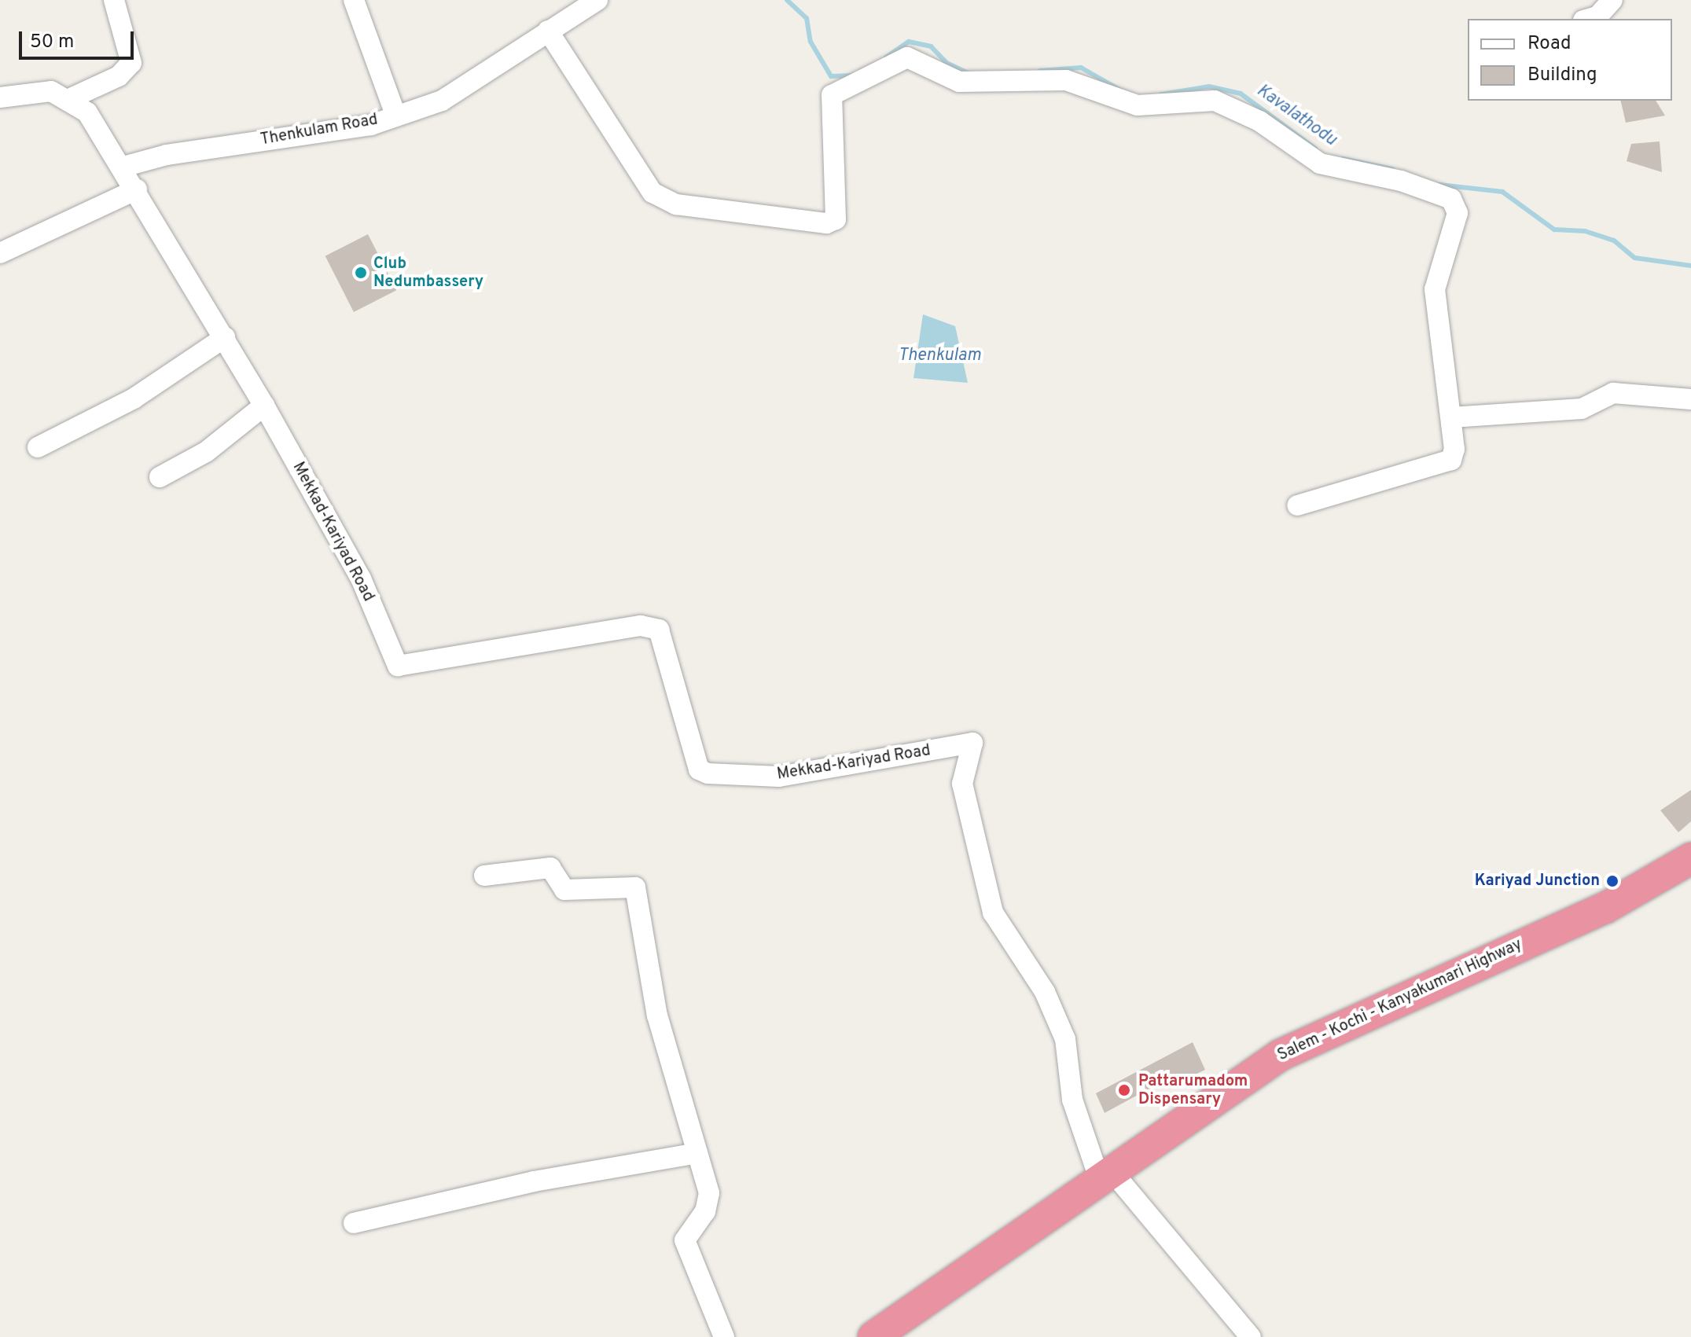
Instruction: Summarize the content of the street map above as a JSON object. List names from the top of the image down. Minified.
{"streets":{"highway":["Salem - Kochi - Kanyakumari Highway"],"street":["Thenkulam Road","Mekkad-Kariyad Road"]},"crossings":[["Mekkad-Kariyad Road","Salem - Kochi - Kanyakumari Highway"]],"water":["Kavalathodu","Thenkulam"],"places":["Club Nedumbassery","Kariyad Junction","Pattarumadom Dispensary"],"legend":["Road","Building"],"scale_bar":"50 m"}
